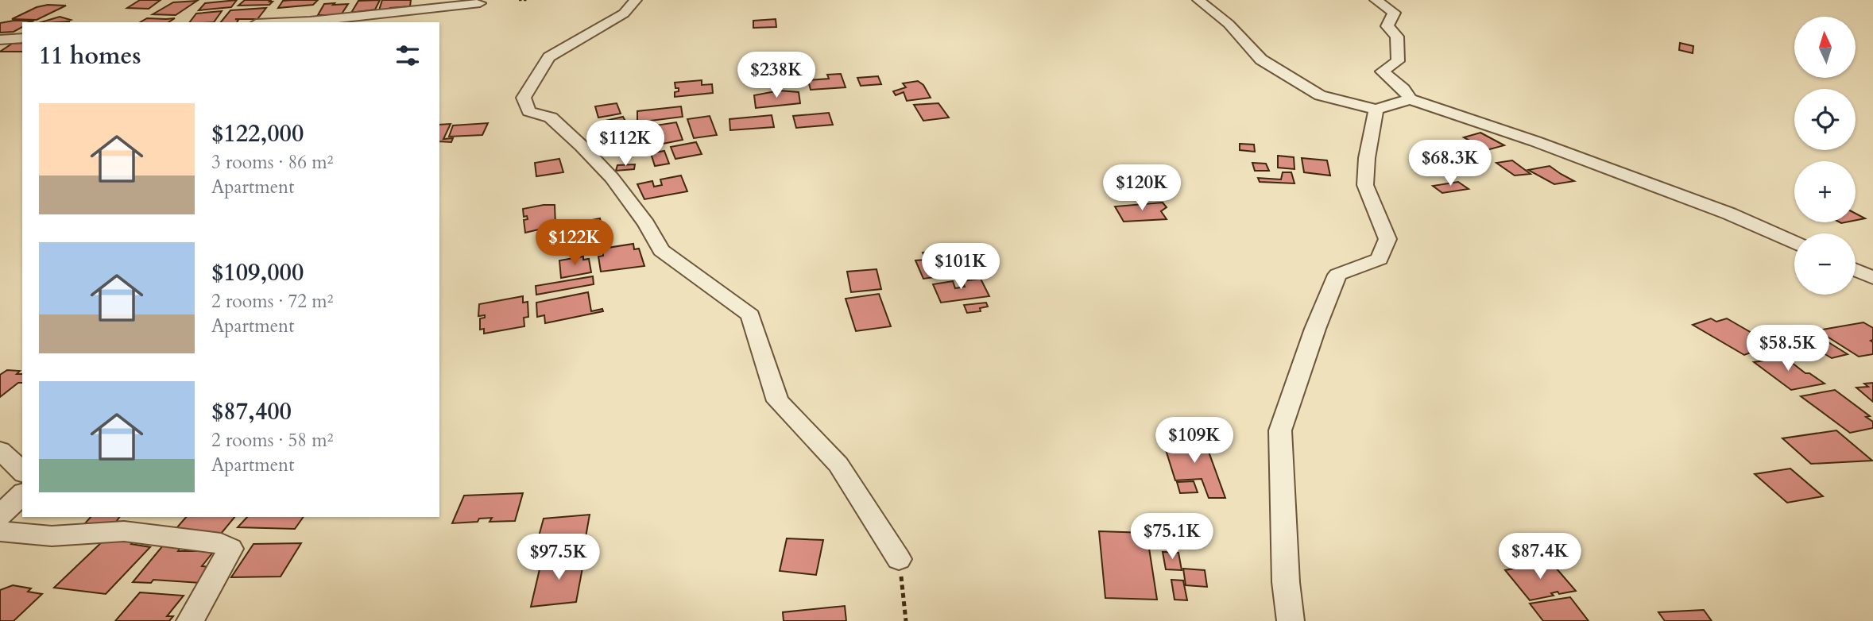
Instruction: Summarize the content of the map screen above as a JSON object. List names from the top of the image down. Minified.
{"north":"top","page":{"map_buttons":["+","−"],"heading":"11 homes","price":["$238K","$112K","$68.3K","$120K","$122K","$101K","$58.5K","$109K","$75.1K","$87.4K","$97.5K"],"list":[{"name":"$122,000","note":"3 rooms · 86 m² · Apartment"},{"name":"$109,000","note":"2 rooms · 72 m² · Apartment"},{"name":"$87,400","note":"2 rooms · 58 m² · Apartment"}]}}
